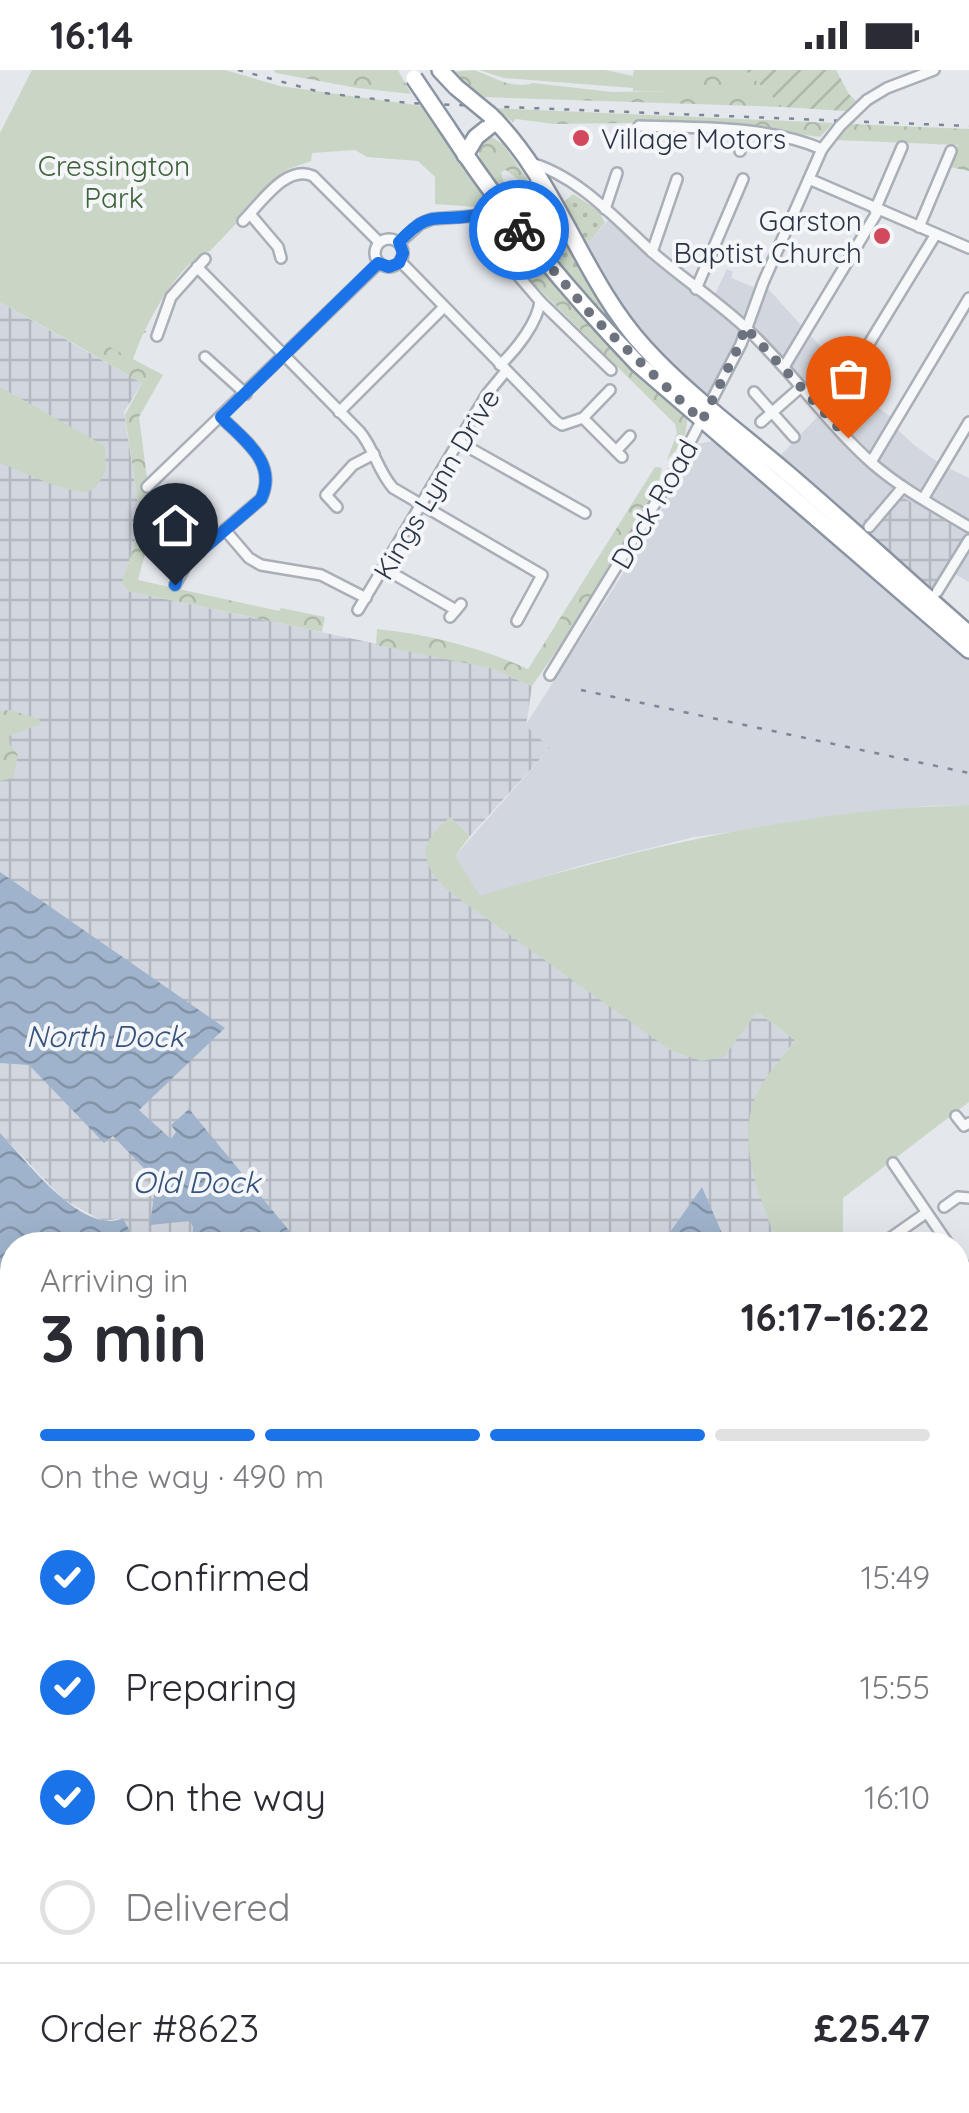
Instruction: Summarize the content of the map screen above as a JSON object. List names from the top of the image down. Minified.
{"streets":{"street":["Kings Lynn Drive","Dock Road"]},"water":["North Dock","Old Dock"],"parks":["Cressington Park"],"places":["Village Motors","Garston Baptist Church"],"page":{"status":"16:14","heading":["3 min","Arriving in","16:17–16:22"],"panel":["Order #8623","£25.47"],"bar":"On the way · 490 m","list":[["Confirmed","15:49"],["Preparing","15:55"],["On the way","16:10"],"Delivered"]}}
